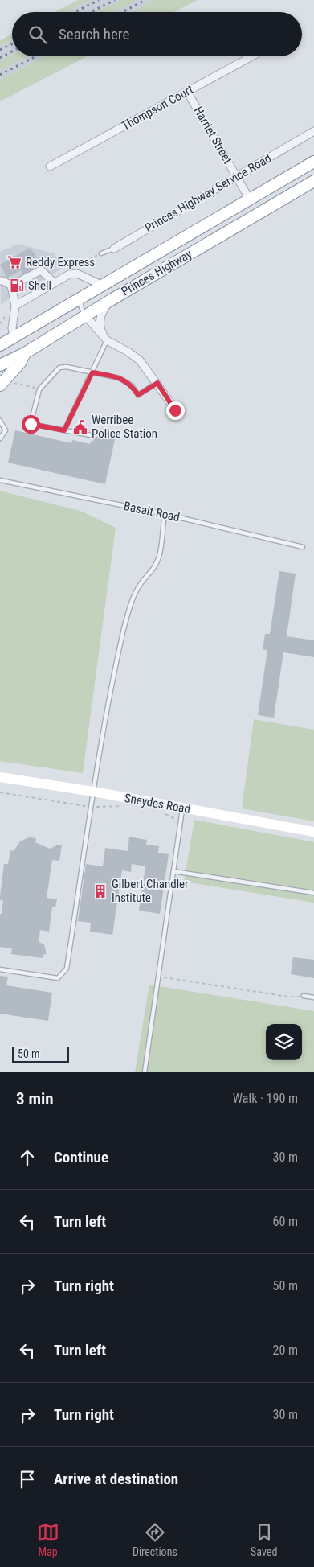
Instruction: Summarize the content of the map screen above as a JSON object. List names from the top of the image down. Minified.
{"streets":{"highway":["Princes Highway"],"main road":["Sneydes Road"],"street":["Thompson Court","Harriet Street","Princes Highway Service Road"],"lane":["Basalt Road"]},"crossings":[["Thompson Court","Harriet Street"],["Harriet Street","Princes Highway Service Road"],["Harriet Street","Princes Highway"]],"places":{"supermarket":["Reddy Express"],"fuel station":["Shell"],"public building":["Werribee Police Station"],"building":["Gilbert Chandler Institute"]},"scale_bar":"50 m","page":{"search":"Search here","scale":"50 m","heading":["3 min","Walk · 190 m"],"list":[["Continue","30 m"],["Turn left","60 m"],["Turn right","50 m"],["Turn left","20 m"],["Turn right","30 m"],"Arrive at destination"],"nav":["Map","Directions","Saved"]}}
